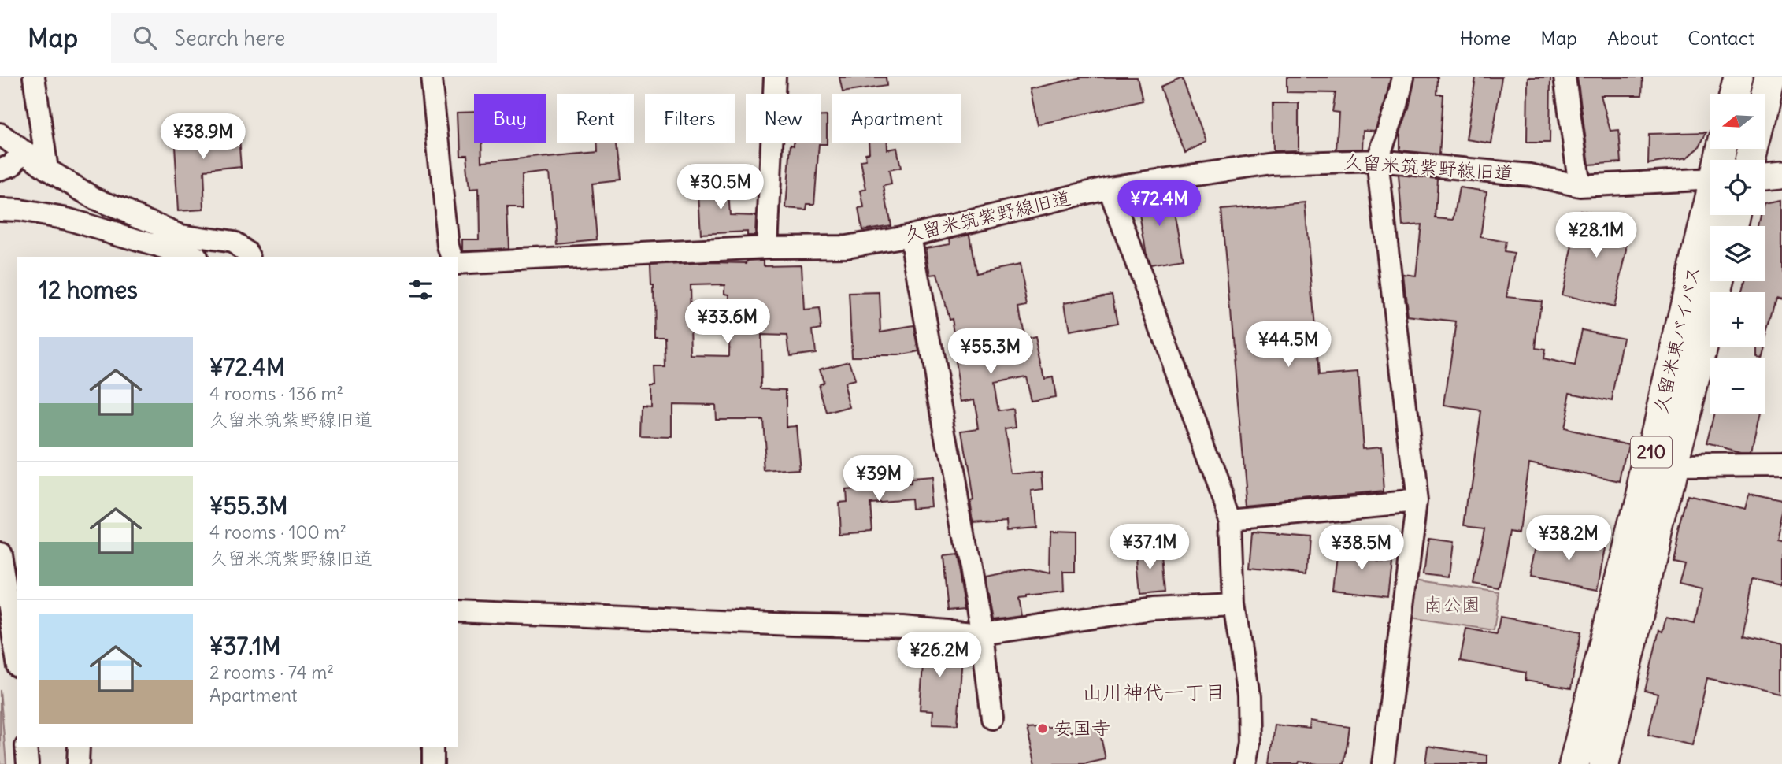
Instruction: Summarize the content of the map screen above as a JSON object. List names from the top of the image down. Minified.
{"streets":{"highway":["久留米東バイパス","210"],"street":["久留米筑紫野線旧道"]},"districts":["山川神代一丁目"],"parks":["南公園"],"places":["安国寺"],"north":"left","page":{"header":"Map","search":"Search here","nav":["Home","Map","About","Contact"],"map_buttons":["+","−"],"chip":["Buy","Rent","Filters","New","Apartment"],"price":["¥38.9M","¥30.5M","¥72.4M","¥28.1M","¥33.6M","¥44.5M","¥55.3M","¥39M","¥38.2M","¥37.1M","¥38.5M","¥26.2M"],"heading":"12 homes","list":[{"name":"¥72.4M","note":"4 rooms · 136 m² · 久留米筑紫野線旧道"},{"name":"¥55.3M","note":"4 rooms · 100 m² · 久留米筑紫野線旧道"},{"name":"¥37.1M","note":"2 rooms · 74 m² · Apartment"}]}}
